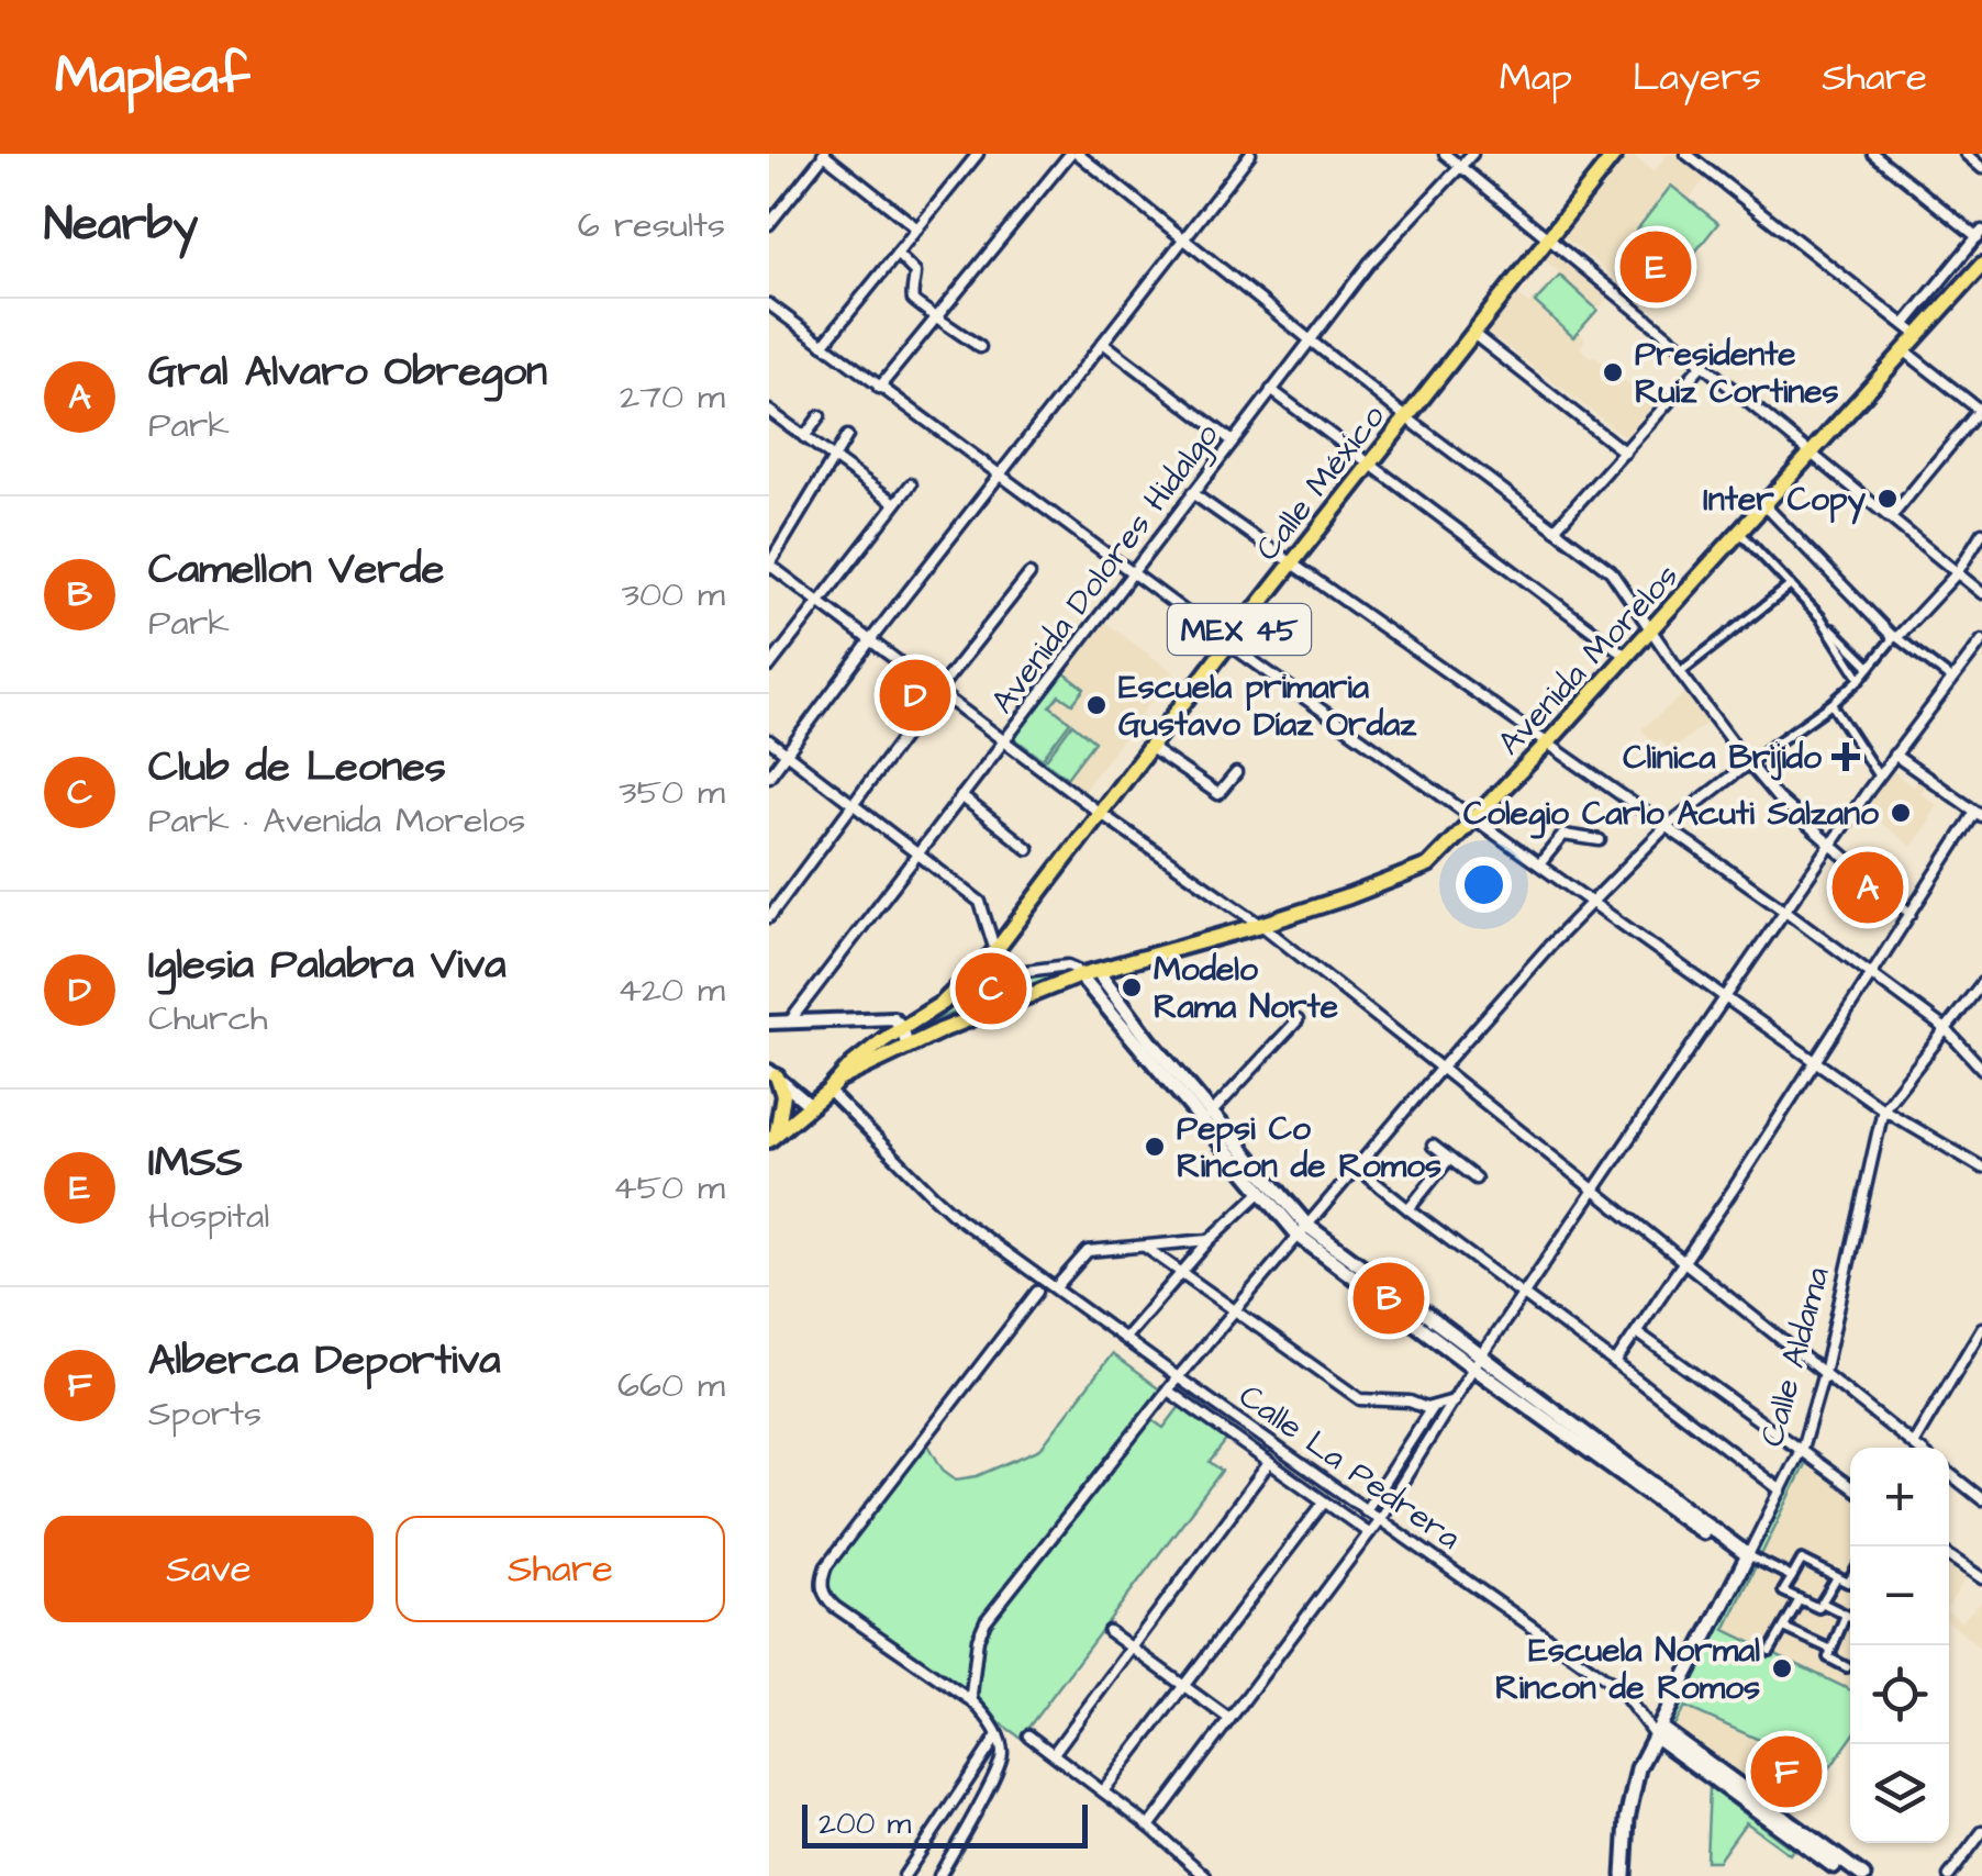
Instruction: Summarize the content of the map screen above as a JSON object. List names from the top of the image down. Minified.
{"streets":{"main road":["Calle México","MEX 45","Avenida Morelos","Calle Aldama","Calle La Pedrera"],"street":["Avenida Dolores Hidalgo"]},"crossings":[["Calle México","MEX 45"],["Calle México","Avenida Morelos"],["MEX 45","Avenida Morelos"],["MEX 45","Calle La Pedrera"],["Calle Aldama","Calle La Pedrera"]],"places":{"other":["Presidente Ruiz Cortines","Inter Copy","Escuela primaria Gustavo Díaz Ordaz","Colegio Carlo Acuti Salzano","Modelo Rama Norte","Pepsi Co Rincon de Romos","Escuela Normal Rincon de Romos"],"health":["Clinica Brijido"]},"scale_bar":"200 m","page":{"header":"Mapleaf","nav":["Map","Layers","Share"],"heading":["Nearby","6 results"],"pins":["E","D","A","C","B","F"],"list":[{"mark":"A","name":"Gral Alvaro Obregon","note":"Park","value":"270 m"},{"mark":"B","name":"Camellon Verde","note":"Park","value":"300 m"},{"mark":"C","name":"Club de Leones","note":"Park · Avenida Morelos","value":"350 m"},{"mark":"D","name":"Iglesia Palabra Viva","note":"Church","value":"420 m"},{"mark":"E","name":"IMSS","note":"Hospital","value":"450 m"},{"mark":"F","name":"Alberca Deportiva","note":"Sports","value":"660 m"}],"map_buttons":["+","−"],"buttons":["Save","Share"],"scale":"200 m"}}
